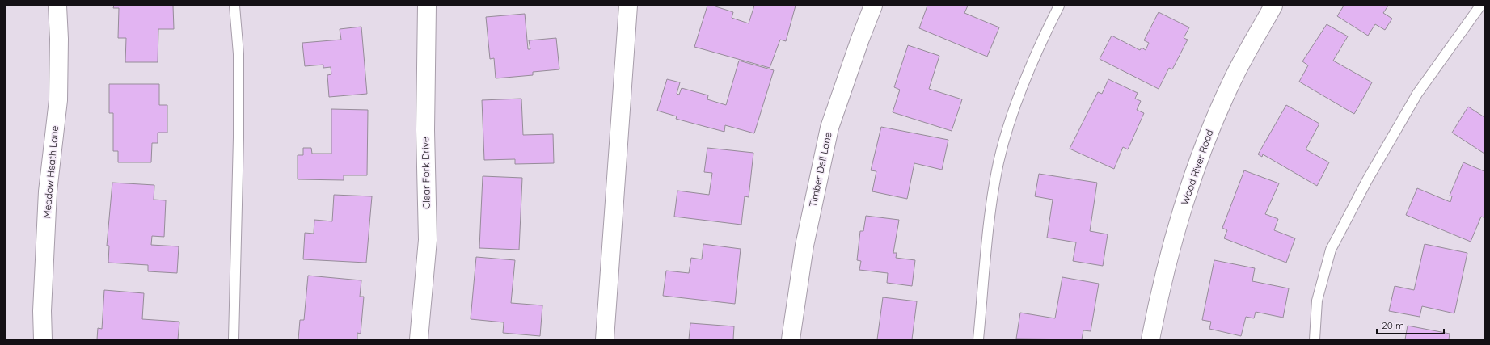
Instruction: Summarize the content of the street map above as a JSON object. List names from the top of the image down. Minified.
{"streets":{"street":["Wood River Road","Timber Dell Lane","Meadow Heath Lane","Clear Fork Drive"]},"scale_bar":"20 m"}
